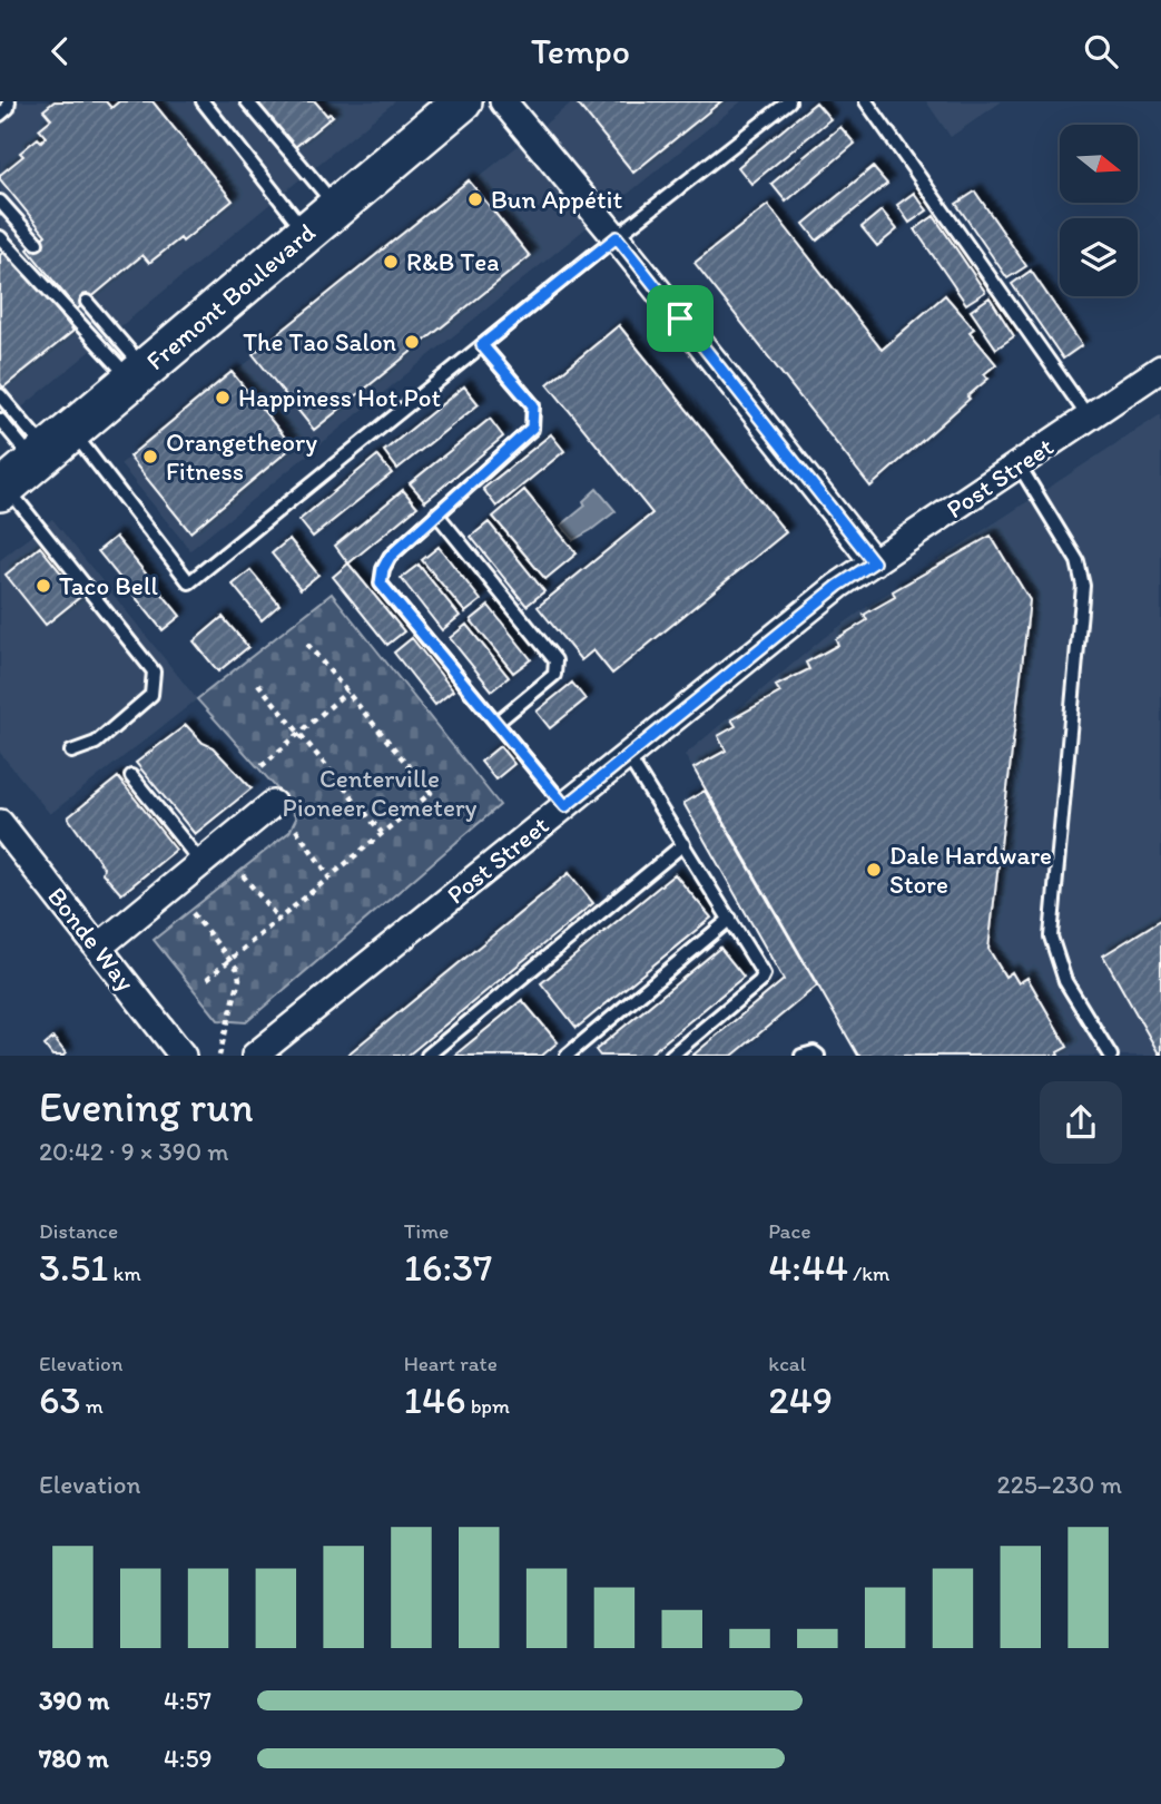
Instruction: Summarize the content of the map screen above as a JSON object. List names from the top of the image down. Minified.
{"streets":{"main road":["Fremont Boulevard"],"street":["Post Street","Bonde Way"]},"parks":["Centerville Pioneer Cemetery"],"places":["Bun Appétit","R&B Tea","The Tao Salon","Happiness Hot Pot","Orangetheory Fitness","Taco Bell","Dale Hardware Store"],"north":"right","page":{"header":"Tempo","heading":["Evening run","20:42 · 9 × 390 m"],"stats":[["Distance","3.51 km"],["Time","16:37"],["Pace","4:44 /km"],["Elevation","63 m"],["Heart rate","146 bpm"],["kcal","249"]],"chart":["Elevation","225–230 m"],"list":[{"name":"390 m","note":"4:57"},{"name":"780 m","note":"4:59"}]}}
